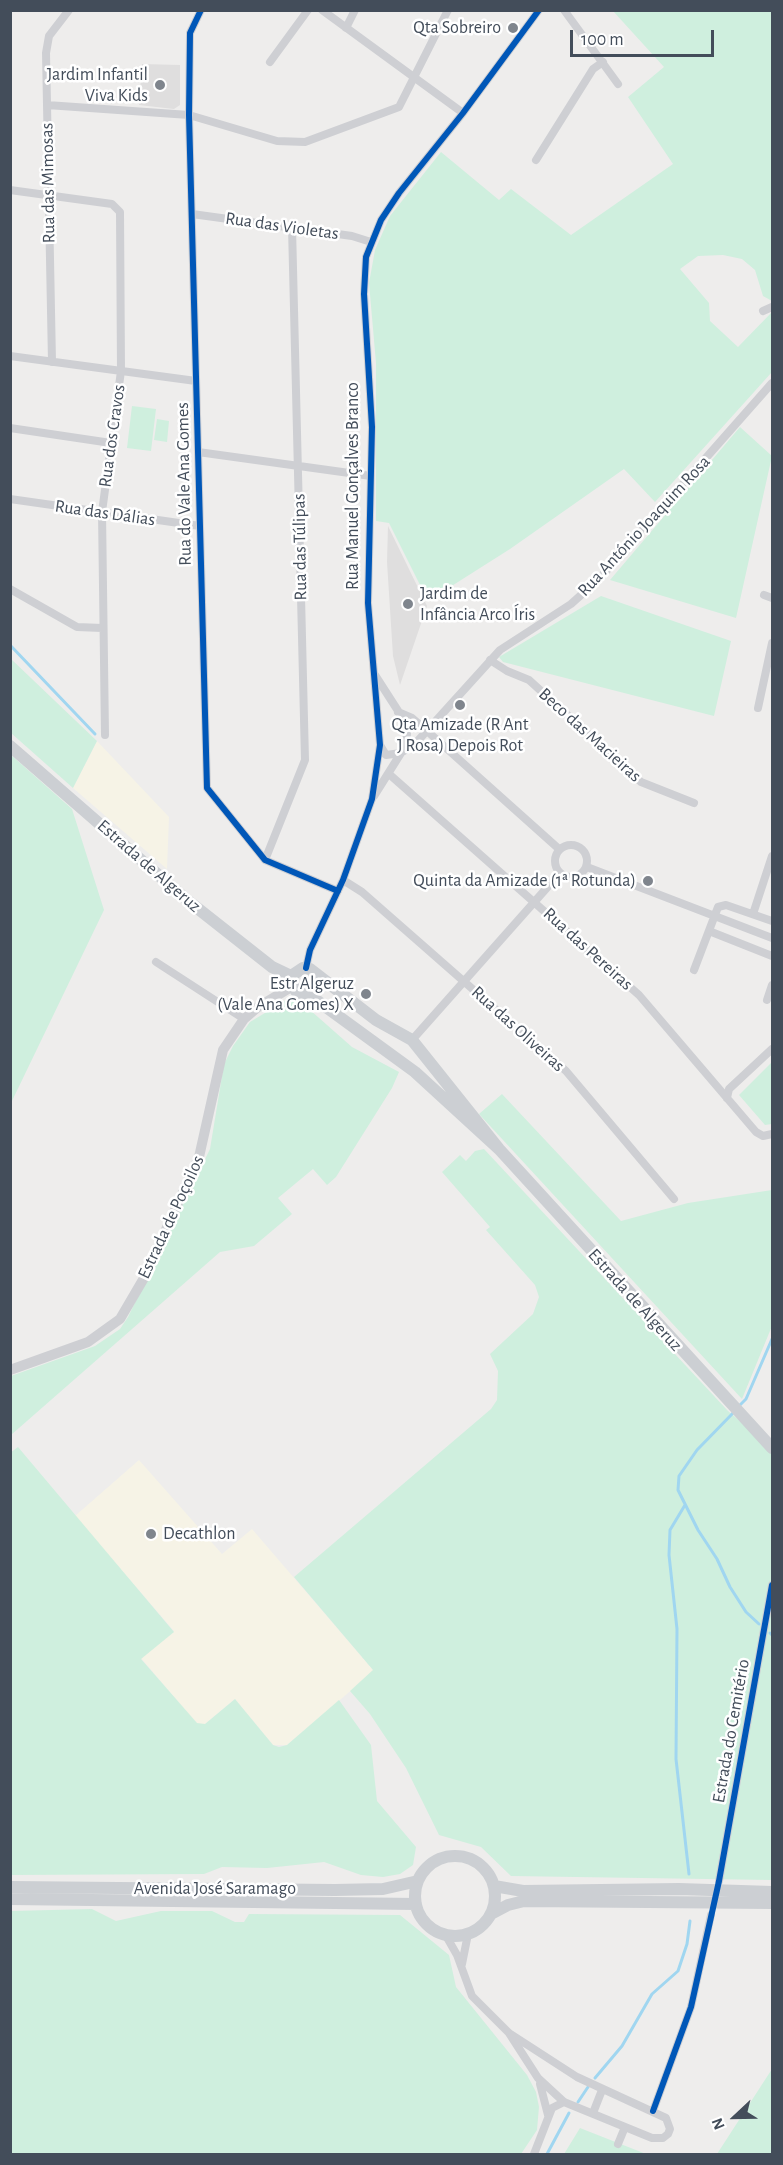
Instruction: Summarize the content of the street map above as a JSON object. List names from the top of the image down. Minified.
{"streets":{"main road":["Estrada de Algeruz","Avenida José Saramago"],"street":["Rua das Mimosas","Rua das Violetas","Rua dos Cravos","Rua do Vale Ana Gomes","Rua Manuel Gonçalves Branco","Rua das Dálias","Rua António Joaquim Rosa","Rua das Túlipas","Beco das Macieiras","Rua das Pereiras","Rua das Oliveiras","Estrada de Poçoilos","Estrada do Cemitério"]},"crossings":[["Rua das Mimosas","Rua dos Cravos"],["Rua das Violetas","Rua do Vale Ana Gomes"],["Rua das Violetas","Rua Manuel Gonçalves Branco"],["Rua das Violetas","Rua das Túlipas"],["Rua dos Cravos","Rua das Dálias"],["Rua do Vale Ana Gomes","Rua Manuel Gonçalves Branco"],["Rua do Vale Ana Gomes","Rua das Dálias"],["Rua do Vale Ana Gomes","Rua das Túlipas"],["Rua Manuel Gonçalves Branco","Rua António Joaquim Rosa"],["Rua Manuel Gonçalves Branco","Estrada de Algeruz"],["Rua Manuel Gonçalves Branco","Rua das Pereiras"],["Rua Manuel Gonçalves Branco","Rua das Oliveiras"],["Rua Manuel Gonçalves Branco","Estrada de Poçoilos"],["Rua António Joaquim Rosa","Beco das Macieiras"],["Estrada de Algeruz","Estrada de Poçoilos"]],"places":["Qta Sobreiro","Jardim Infantil Viva Kids","Jardim de Infância Arco Íris","Qta Amizade (R Ant J Rosa) Depois Rot","Quinta da Amizade (1ª Rotunda)","Estr Algeruz (Vale Ana Gomes) X","Decathlon"],"scale_bar":"100 m","north":"left"}
